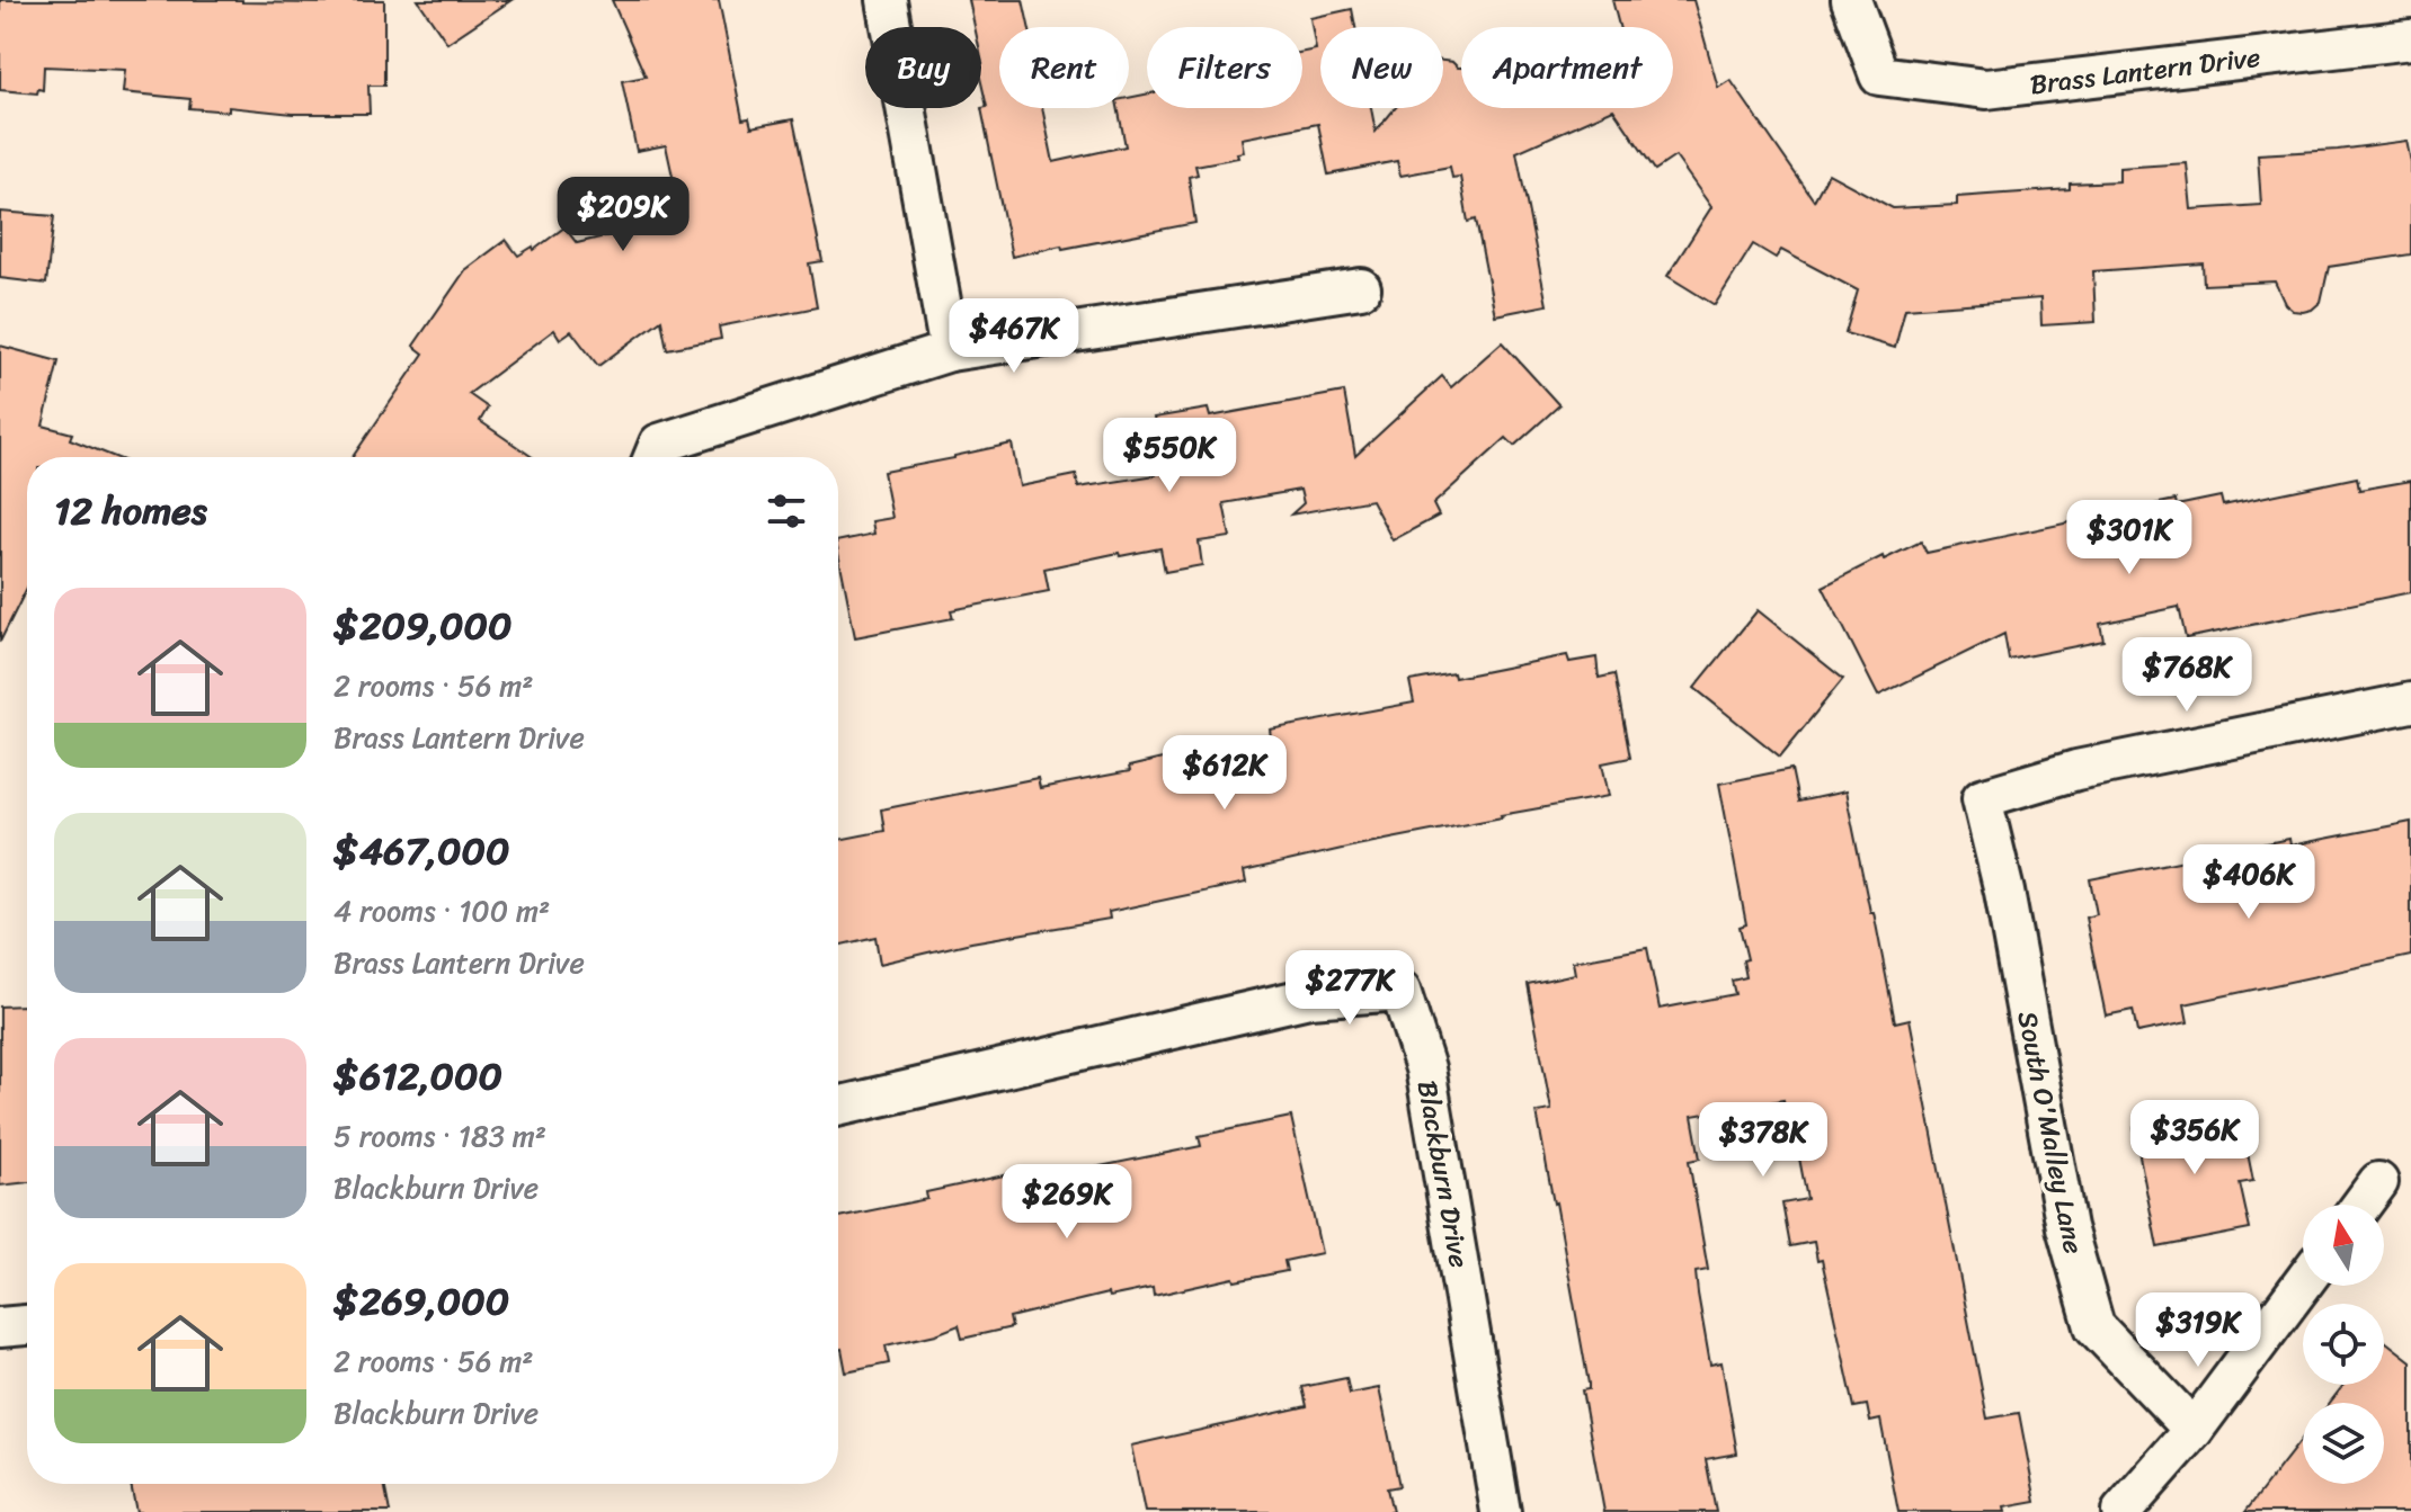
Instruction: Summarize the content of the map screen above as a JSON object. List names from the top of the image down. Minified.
{"streets":{"street":["Brass Lantern Drive","South O'Malley Lane","Blackburn Drive"]},"north":"top","page":{"chip":["Buy","Rent","Filters","New","Apartment"],"price":["$209K","$467K","$550K","$301K","$768K","$612K","$406K","$277K","$356K","$378K","$269K","$319K"],"heading":"12 homes","list":[{"name":"$209,000","note":"2 rooms · 56 m² · Brass Lantern Drive"},{"name":"$467,000","note":"4 rooms · 100 m² · Brass Lantern Drive"},{"name":"$612,000","note":"5 rooms · 183 m² · Blackburn Drive"},{"name":"$269,000","note":"2 rooms · 56 m² · Blackburn Drive"}]}}
